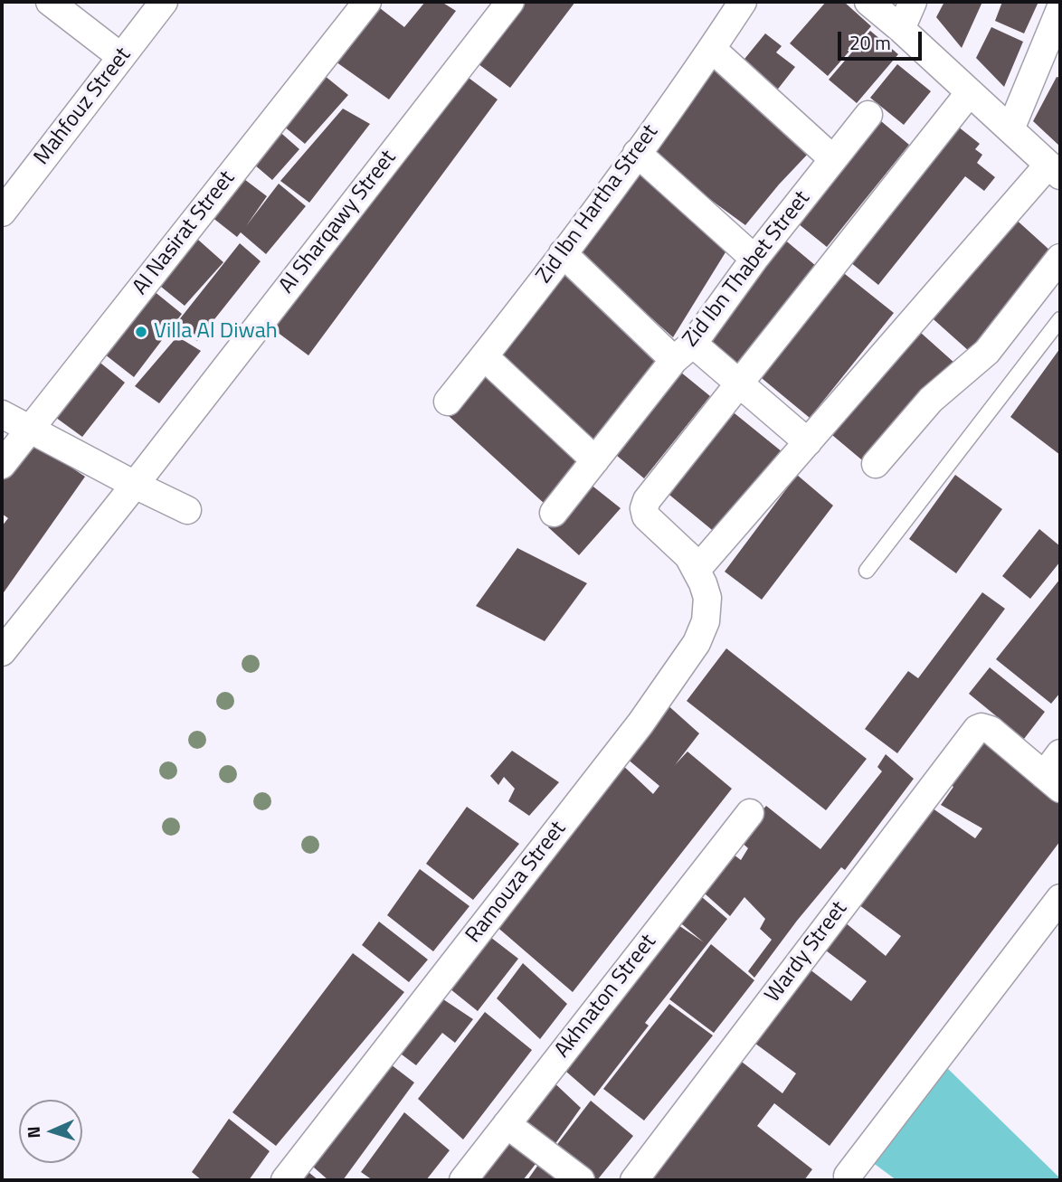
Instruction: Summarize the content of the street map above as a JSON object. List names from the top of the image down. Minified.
{"streets":{"street":["Mahfouz Street","Zid Ibn Hartha Street","Al Sharqawy Street","Al Nasirat Street","Zid Ibn Thabet Street","Ramouza Street","Wardy Street","Akhnaton Street"]},"places":["Villa Al Diwah"],"scale_bar":"20 m","north":"left"}
